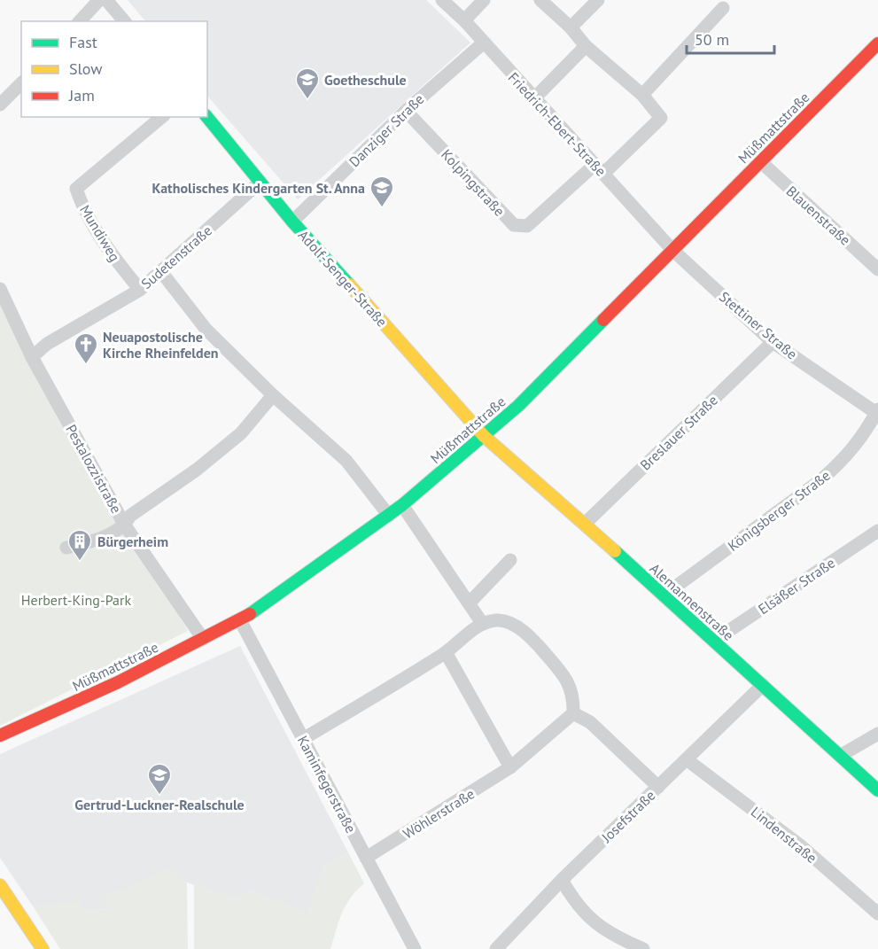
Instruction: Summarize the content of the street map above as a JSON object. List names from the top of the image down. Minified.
{"streets":{"street":["Friedrich-Ebert-Straße","Müßmattstraße","Danziger Straße","Kolpingstraße","Blauenstraße","Mundiweg","Sudetenstraße","Adolf-Senger-Straße","Stettiner Straße","Breslauer Straße","Pestalozzistraße","Königsberger Straße","Elsäßer Straße","Alemannenstraße","Kaminfegerstraße","Wöhlerstraße","Josefstraße","Lindenstraße"]},"crossings":[["Friedrich-Ebert-Straße","Müßmattstraße"],["Friedrich-Ebert-Straße","Danziger Straße"],["Friedrich-Ebert-Straße","Kolpingstraße"],["Friedrich-Ebert-Straße","Stettiner Straße"],["Müßmattstraße","Blauenstraße"],["Müßmattstraße","Adolf-Senger-Straße"],["Müßmattstraße","Stettiner Straße"],["Müßmattstraße","Pestalozzistraße"],["Müßmattstraße","Alemannenstraße"],["Müßmattstraße","Kaminfegerstraße"],["Danziger Straße","Kolpingstraße"],["Danziger Straße","Adolf-Senger-Straße"],["Mundiweg","Sudetenstraße"],["Sudetenstraße","Adolf-Senger-Straße"],["Sudetenstraße","Pestalozzistraße"],["Adolf-Senger-Straße","Alemannenstraße"],["Stettiner Straße","Breslauer Straße"],["Stettiner Straße","Königsberger Straße"],["Breslauer Straße","Alemannenstraße"],["Königsberger Straße","Alemannenstraße"],["Elsäßer Straße","Alemannenstraße"],["Alemannenstraße","Josefstraße"],["Kaminfegerstraße","Wöhlerstraße"],["Josefstraße","Lindenstraße"]],"parks":["Herbert-King-Park"],"places":{"school or university":["Goetheschule","Katholisches Kindergarten St. Anna","Gertrud-Luckner-Realschule"],"church":["Neuapostolische Kirche Rheinfelden"],"building":["Bürgerheim"]},"legend":["Fast","Slow","Jam"],"scale_bar":"50 m"}
